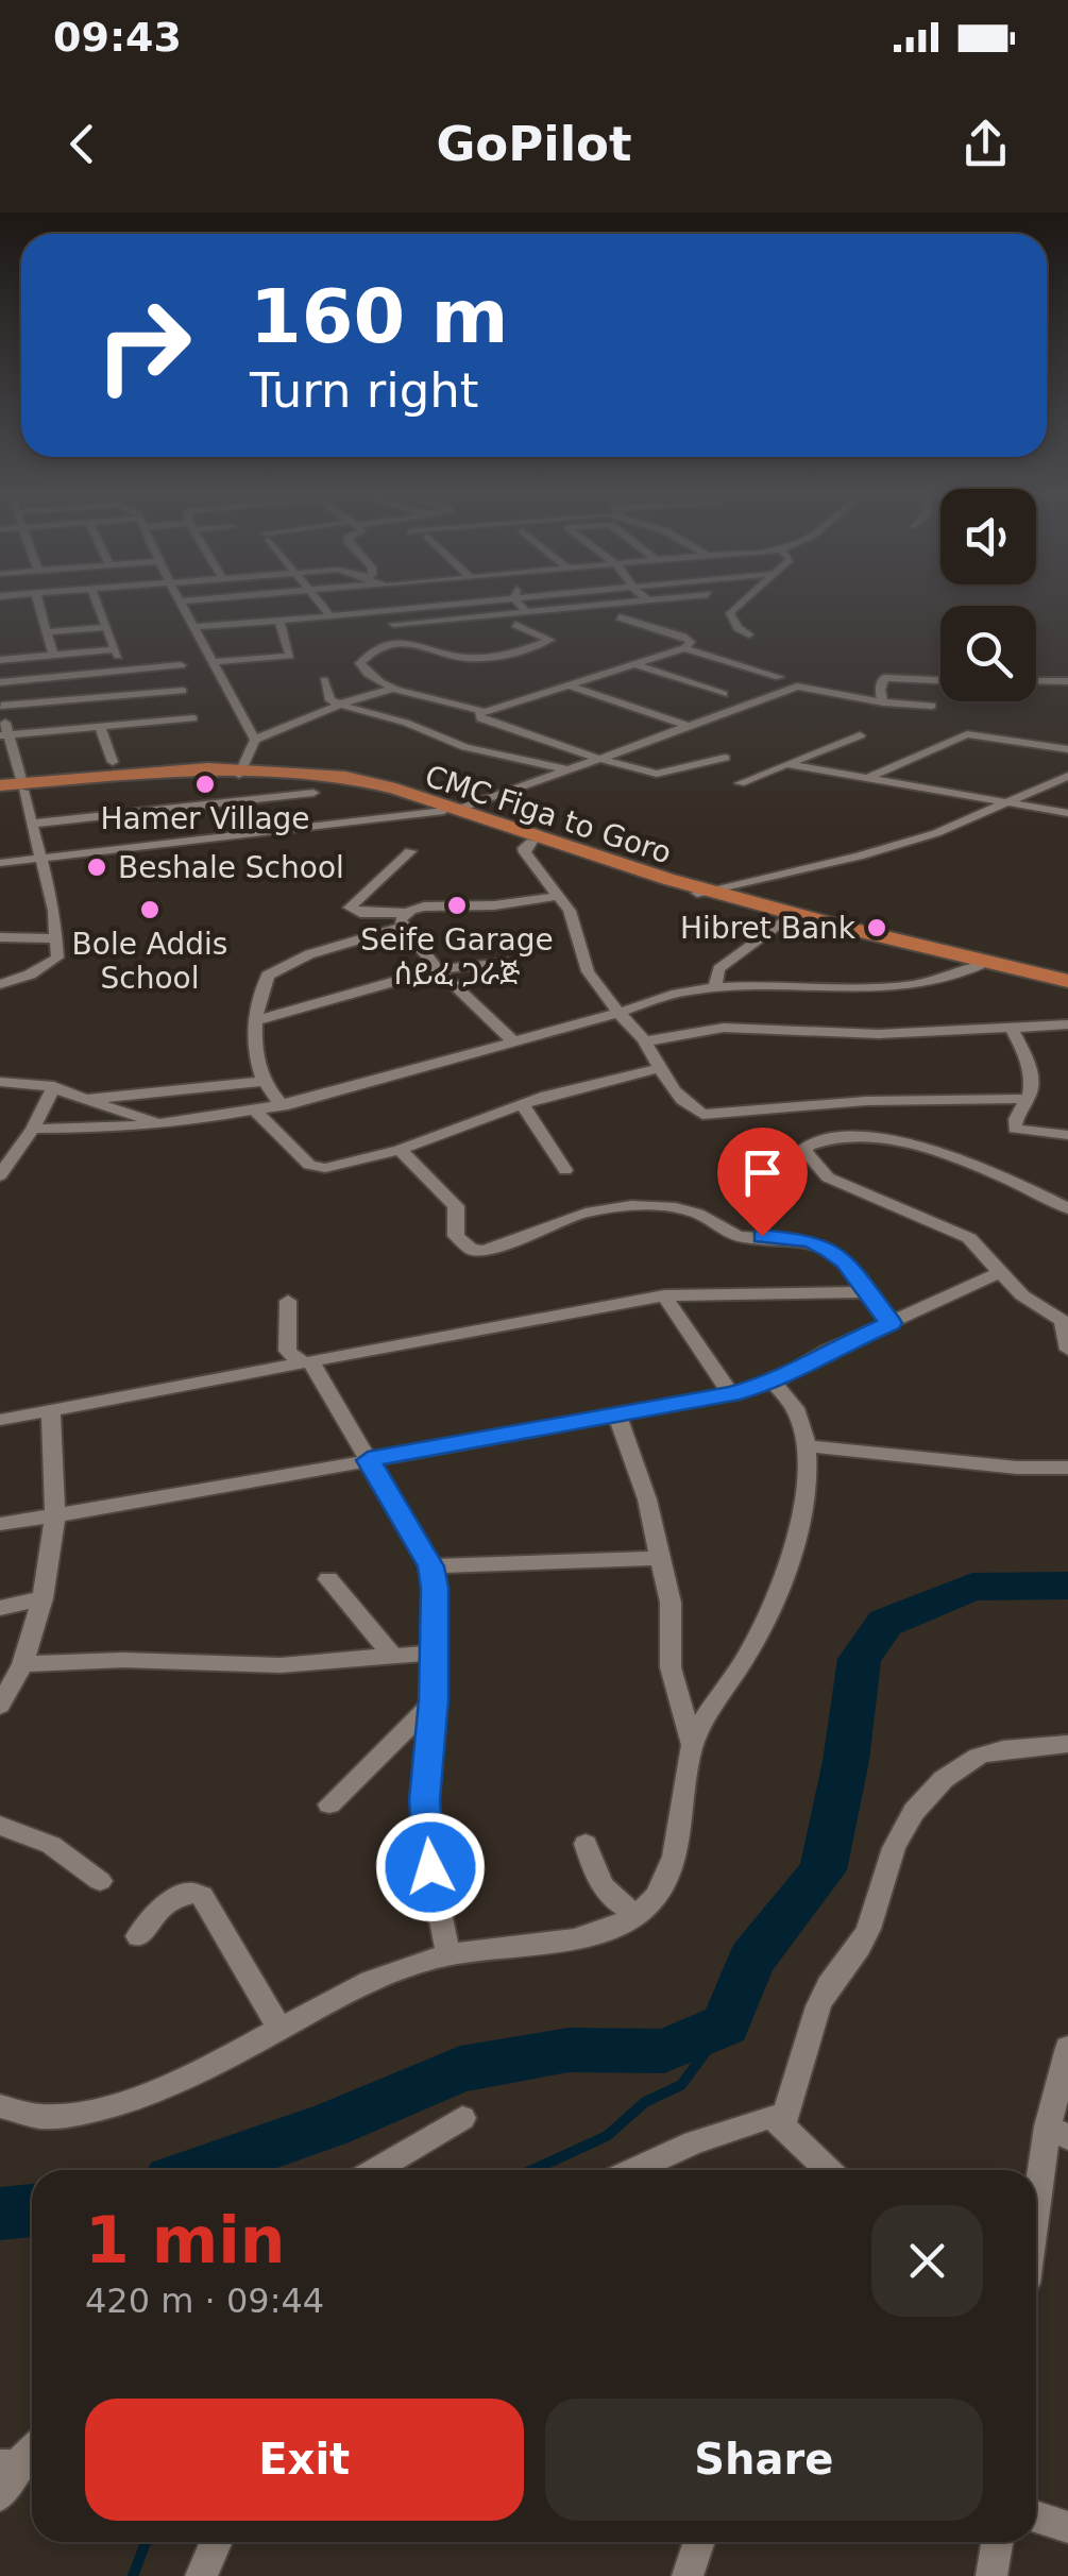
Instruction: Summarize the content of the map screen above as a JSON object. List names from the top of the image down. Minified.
{"streets":{"main road":["CMC Figa to Goro"]},"places":["Hamer Village","Beshale School","Seife Garage ሰይፈ ጋራጅ","Bole Addis School","Hibret Bank"],"page":{"status":"09:43","header":"GoPilot","turn":["160 m","Turn right"],"heading":["1 min","420 m · 09:44"],"buttons":["Exit","Share"]}}
